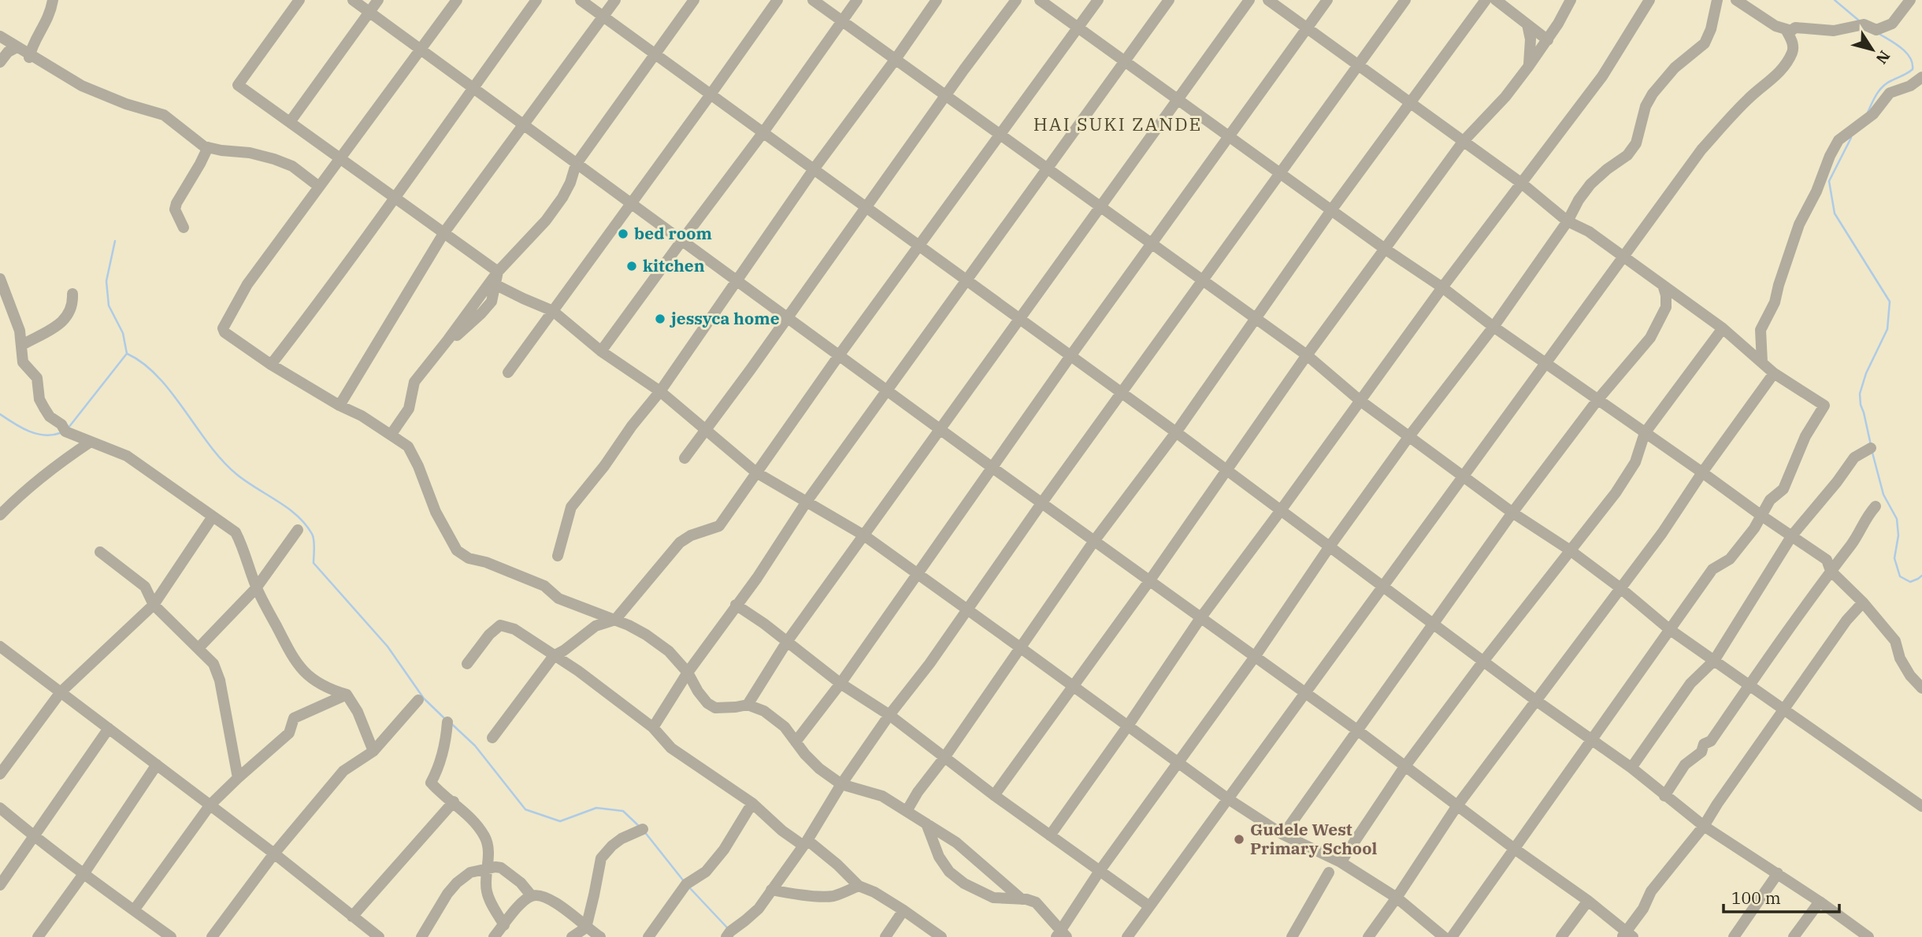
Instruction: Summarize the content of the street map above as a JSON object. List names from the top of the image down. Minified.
{"districts":["HAI SUKI ZANDE"],"places":["bed room","kitchen","jessyca home","Gudele West Primary School"],"scale_bar":"100 m","north":"bottom right"}
